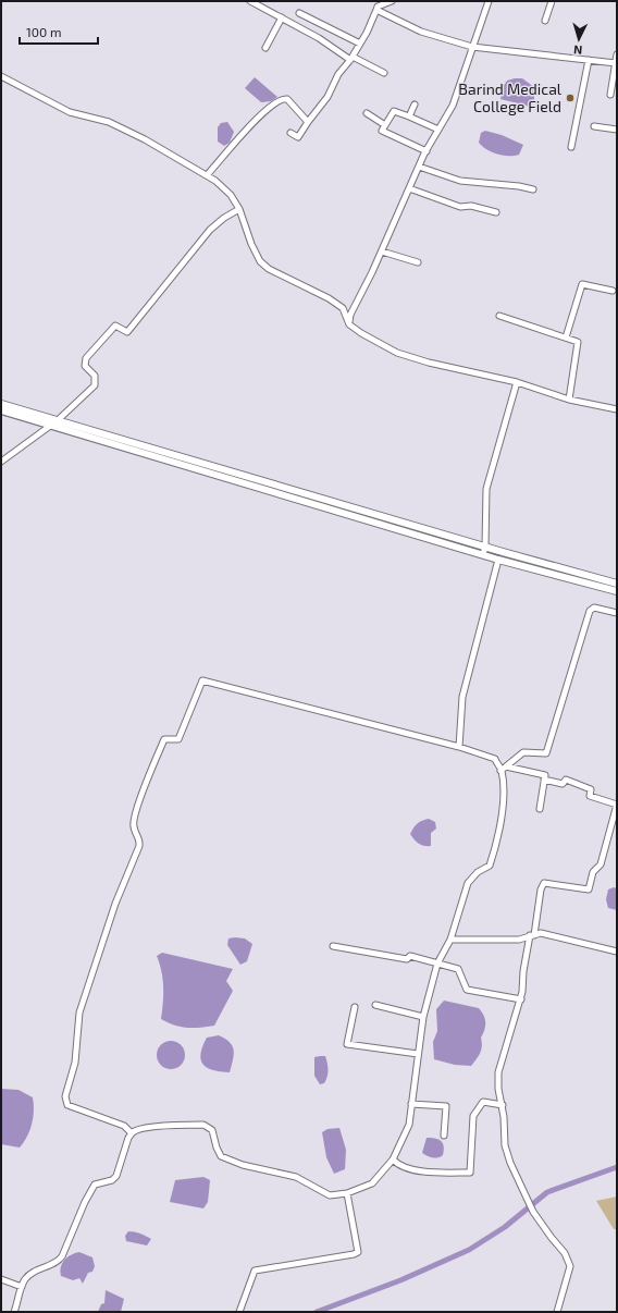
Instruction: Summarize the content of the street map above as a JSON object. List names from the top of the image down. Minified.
{"places":["Barind Medical College Field"],"scale_bar":"100 m","north":"bottom"}
